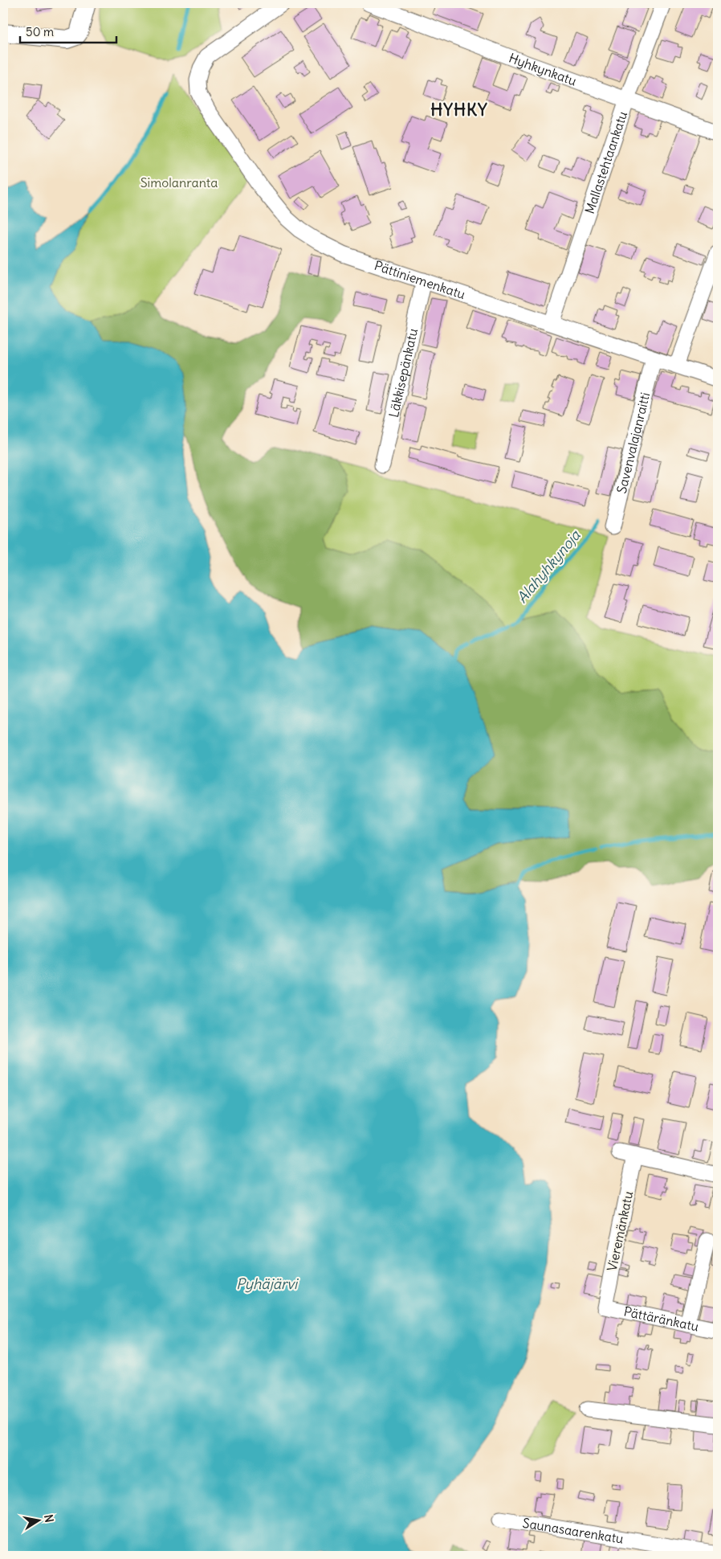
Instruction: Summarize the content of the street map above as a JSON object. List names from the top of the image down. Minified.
{"streets":{"street":["Hyhkynkatu","Mallastehtaankatu","Pättiniemenkatu","Läkkisepänkatu","Savenvalajanraitti","Vieremänkatu","Pättäränkatu","Saunasaarenkatu"]},"crossings":[["Hyhkynkatu","Mallastehtaankatu"],["Mallastehtaankatu","Pättiniemenkatu"],["Pättiniemenkatu","Läkkisepänkatu"],["Pättiniemenkatu","Savenvalajanraitti"],["Vieremänkatu","Pättäränkatu"]],"districts":["HYHKY"],"water":["Alahyhkynoja","Pyhäjärvi"],"parks":["Simolanranta"],"scale_bar":"50 m","north":"right"}
